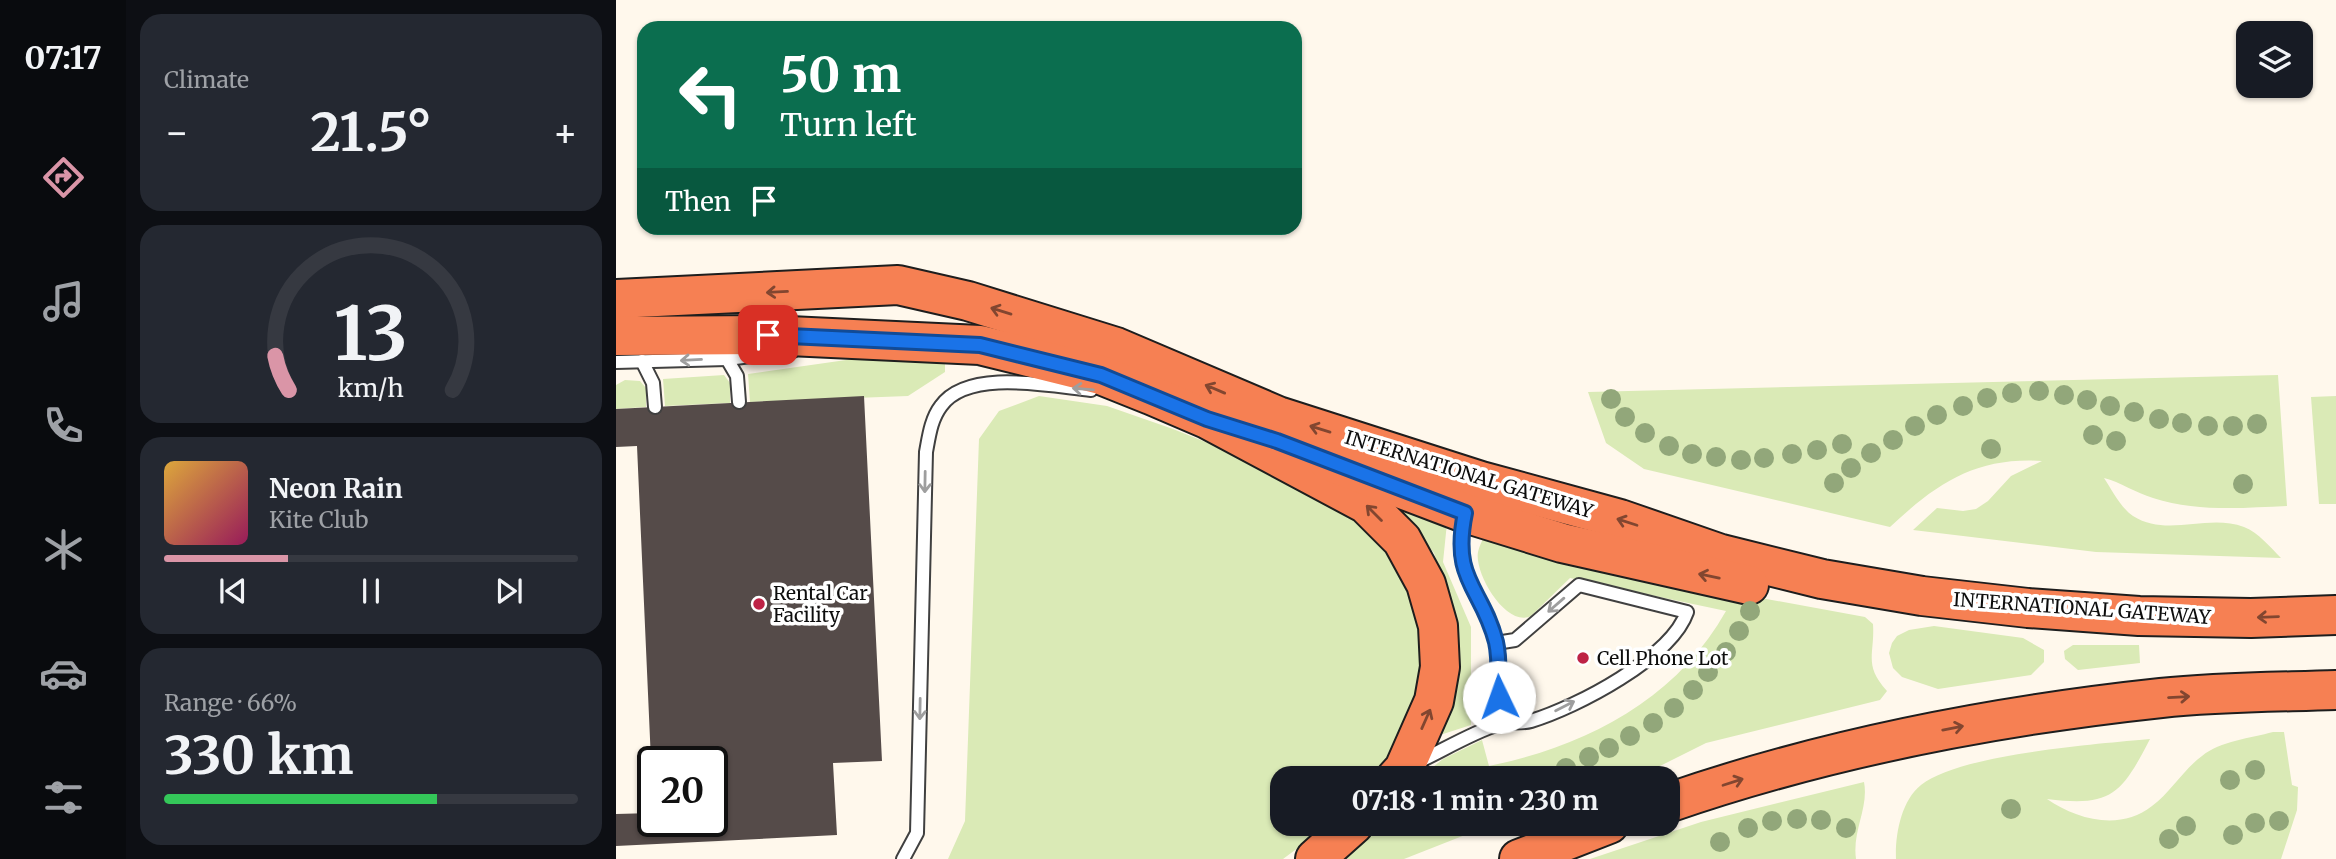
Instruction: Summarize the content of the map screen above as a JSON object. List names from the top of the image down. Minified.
{"streets":{"highway":["INTERNATIONAL GATEWAY"]},"places":["Rental Car Facility","Cell Phone Lot"],"page":{"tabs":"07:17","tile":["Climate",["Range · 66%","330 km"]],"turn":["50 m","Turn left"],"heat":["−","21.5°","+"],"then":"Then","song":["Neon Rain","Kite Club"],"limit":"20","trip":"07:18 · 1 min · 230 m","gauge":["13","km/h"]}}
